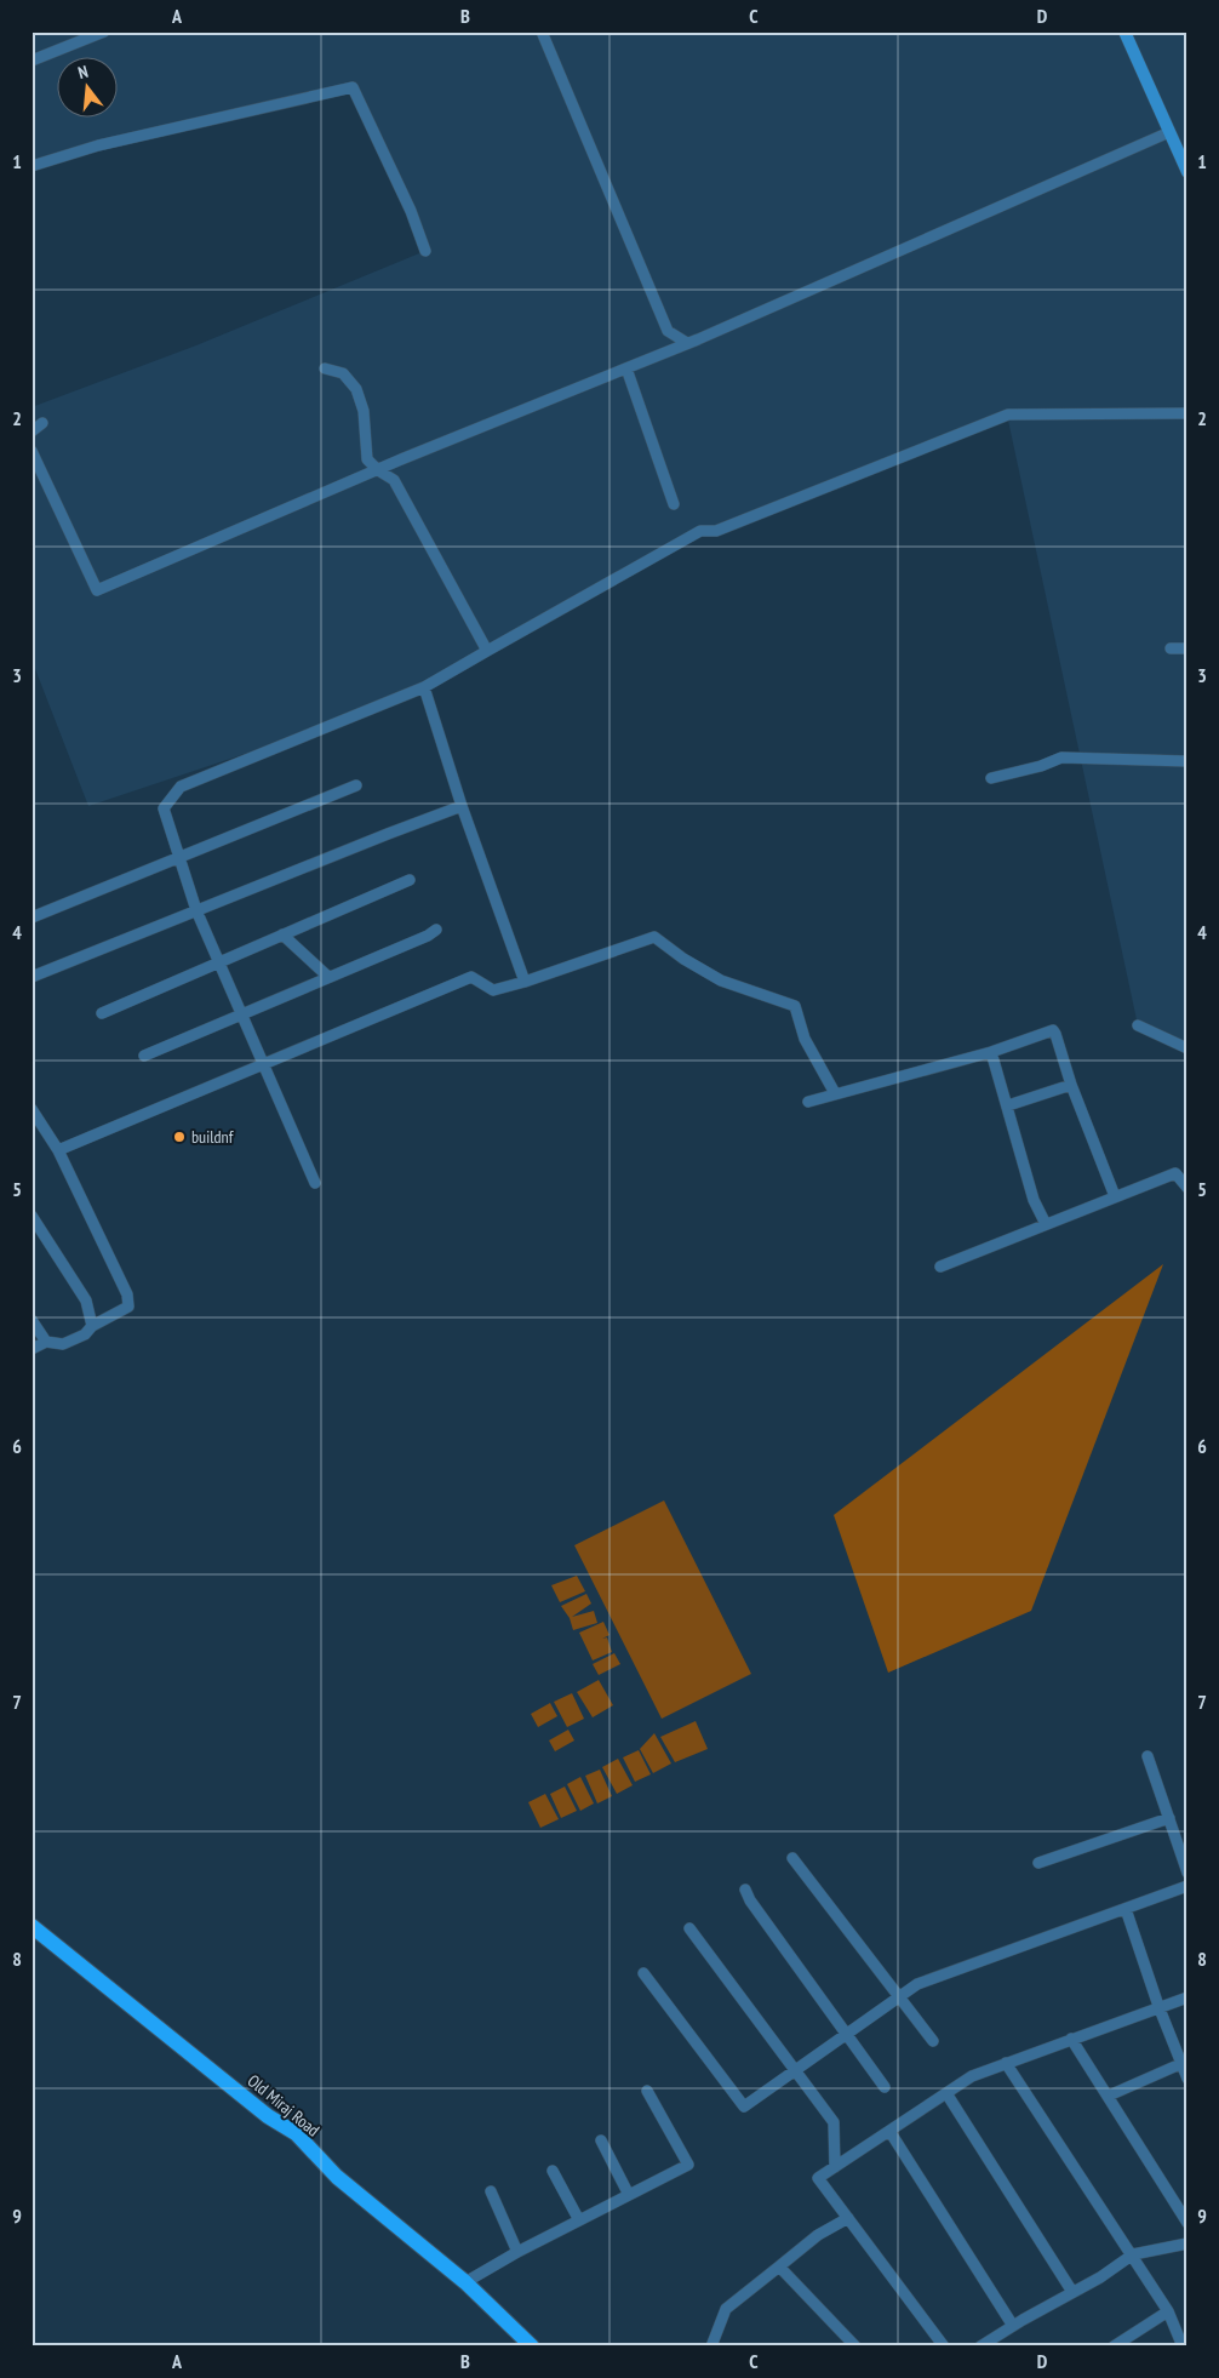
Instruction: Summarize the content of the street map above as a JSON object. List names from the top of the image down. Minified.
{"streets":{"main road":["Old Miraj Road"]},"places":["buildnf"],"north":"top","grid":{"columns":["A","B","C","D"],"rows":["1","2","3","4","5","6","7","8","9"]}}
